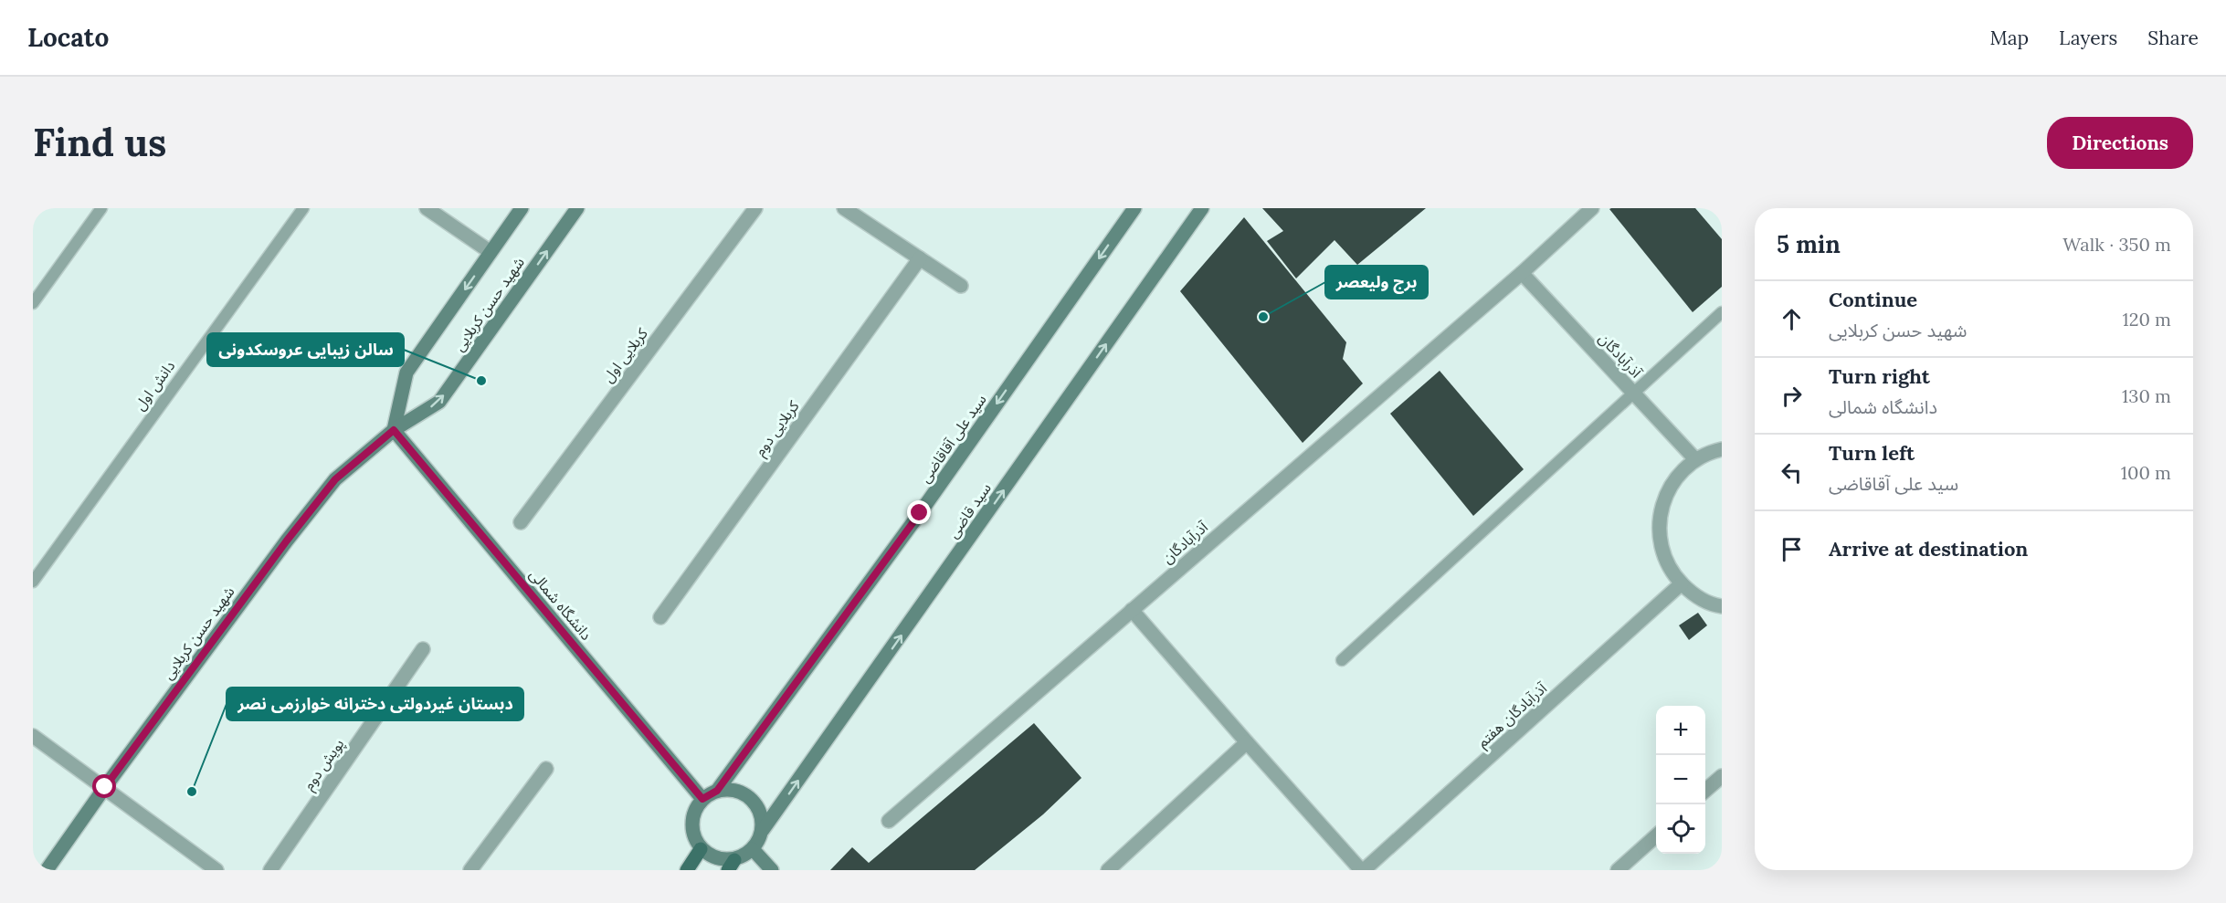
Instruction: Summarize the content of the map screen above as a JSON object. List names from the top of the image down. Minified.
{"streets":{"street":["شهید حسن کربلایی","کربلایی اول","آذرآبادگان","کربلایی دوم","سید علی آقاقاضی","سید قاضی","دانشگاه شمالی","آذرآبادگان هفتم","پویش دوم"],"lane":["دانش اول"]},"crossings":[["شهید حسن کربلایی","دانشگاه شمالی"],["سید علی آقاقاضی","سید قاضی"],["سید علی آقاقاضی","دانشگاه شمالی"],["سید قاضی","دانشگاه شمالی"]],"one_way":["سید علی آقاقاضی","سید قاضی"],"places":["برج ولیعصر","سالن زیبایی عروسکدونی","دبستان غیردولتی دخترانه خوارزمی نصر"],"page":{"header":"Locato","nav":["Map","Layers","Share"],"buttons":"Directions","title":"Find us","heading":["5 min","Walk · 350 m"],"list":[["Continue","شهید حسن کربلایی","120 m"],["Turn right","دانشگاه شمالی","130 m"],["Turn left","سید علی آقاقاضی","100 m"],"Arrive at destination"],"map_buttons":["+","−"]}}
